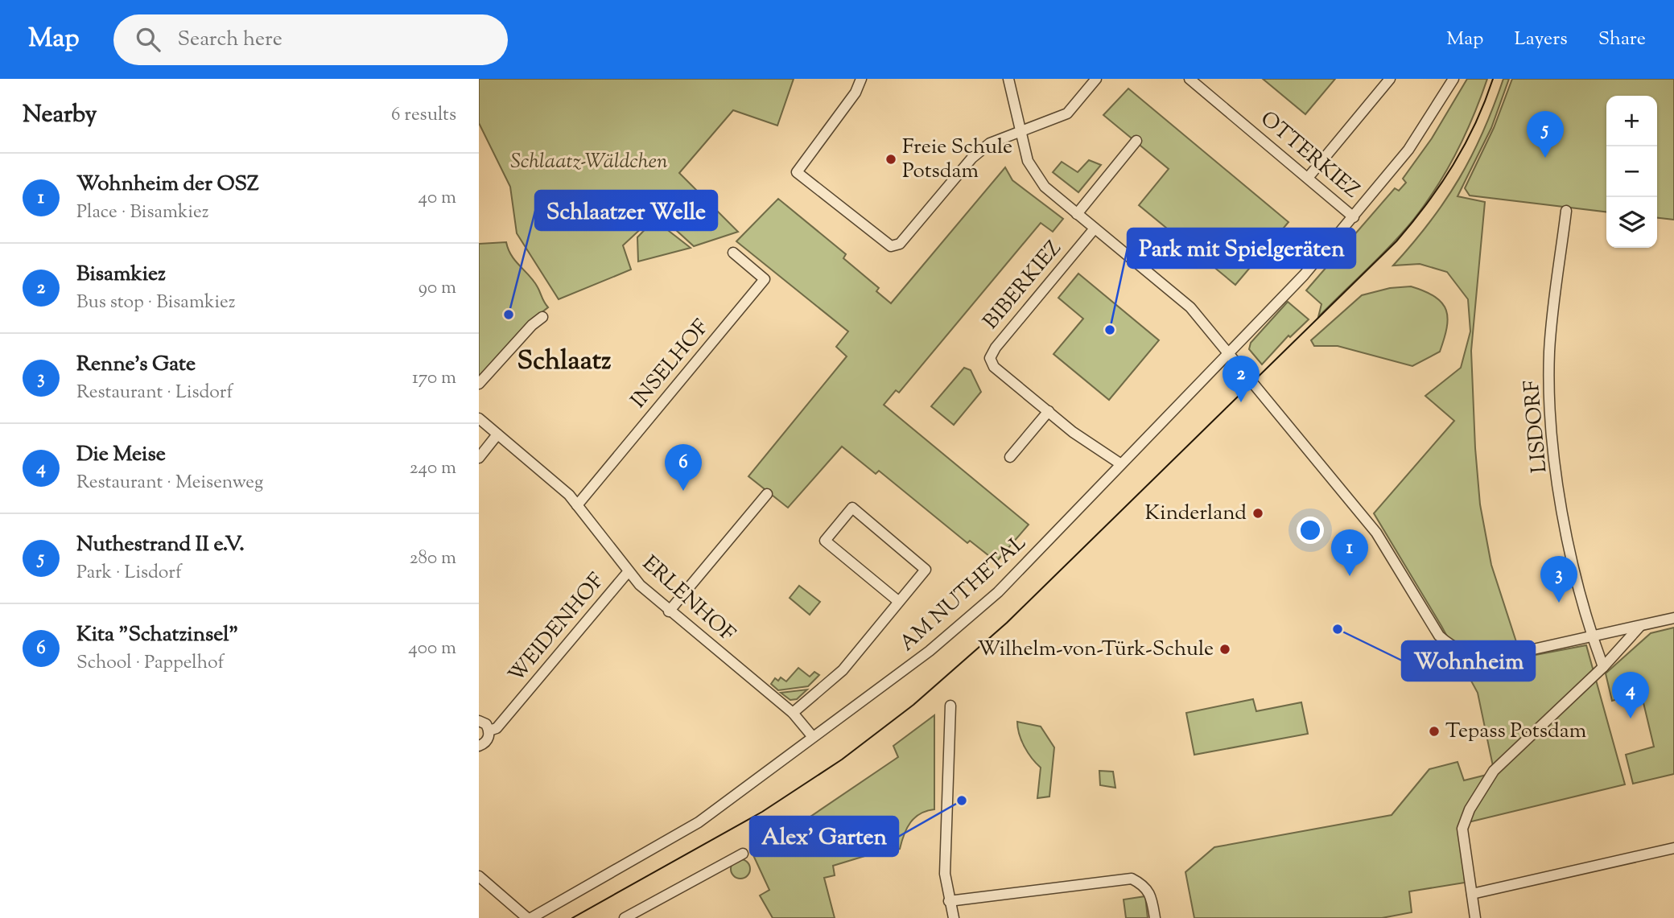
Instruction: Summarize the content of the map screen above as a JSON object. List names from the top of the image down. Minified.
{"streets":{"street":["OTTERKIEZ","BIBERKIEZ","INSELHOF","LISDORF","AM NUTHETAL","ERLENHOF","WEIDENHOF"]},"crossings":[["OTTERKIEZ","AM NUTHETAL"],["BIBERKIEZ","AM NUTHETAL"],["INSELHOF","ERLENHOF"],["AM NUTHETAL","ERLENHOF"],["ERLENHOF","WEIDENHOF"]],"districts":["Schlaatz"],"parks":["Schlaatz-Wäldchen"],"places":["Freie Schule Potsdam","Schlaatzer Welle","Park mit Spielgeräten","Kinderland","Wohnheim","Wilhelm-von-Türk-Schule","Tepass Potsdam","Alex' Garten"],"page":{"header":"Map","search":"Search here","nav":["Map","Layers","Share"],"heading":["Nearby","6 results"],"map_buttons":["+","−"],"pins":["5","2","6","1","3","4"],"list":[{"mark":"1","name":"Wohnheim der OSZ","note":"Place · Bisamkiez","value":"40 m"},{"mark":"2","name":"Bisamkiez","note":"Bus stop · Bisamkiez","value":"90 m"},{"mark":"3","name":"Renne's Gate","note":"Restaurant · Lisdorf","value":"170 m"},{"mark":"4","name":"Die Meise","note":"Restaurant · Meisenweg","value":"240 m"},{"mark":"5","name":"Nuthestrand II e.V.","note":"Park · Lisdorf","value":"280 m"},{"mark":"6","name":"Kita \"Schatzinsel\"","note":"School · Pappelhof","value":"400 m"}]}}
